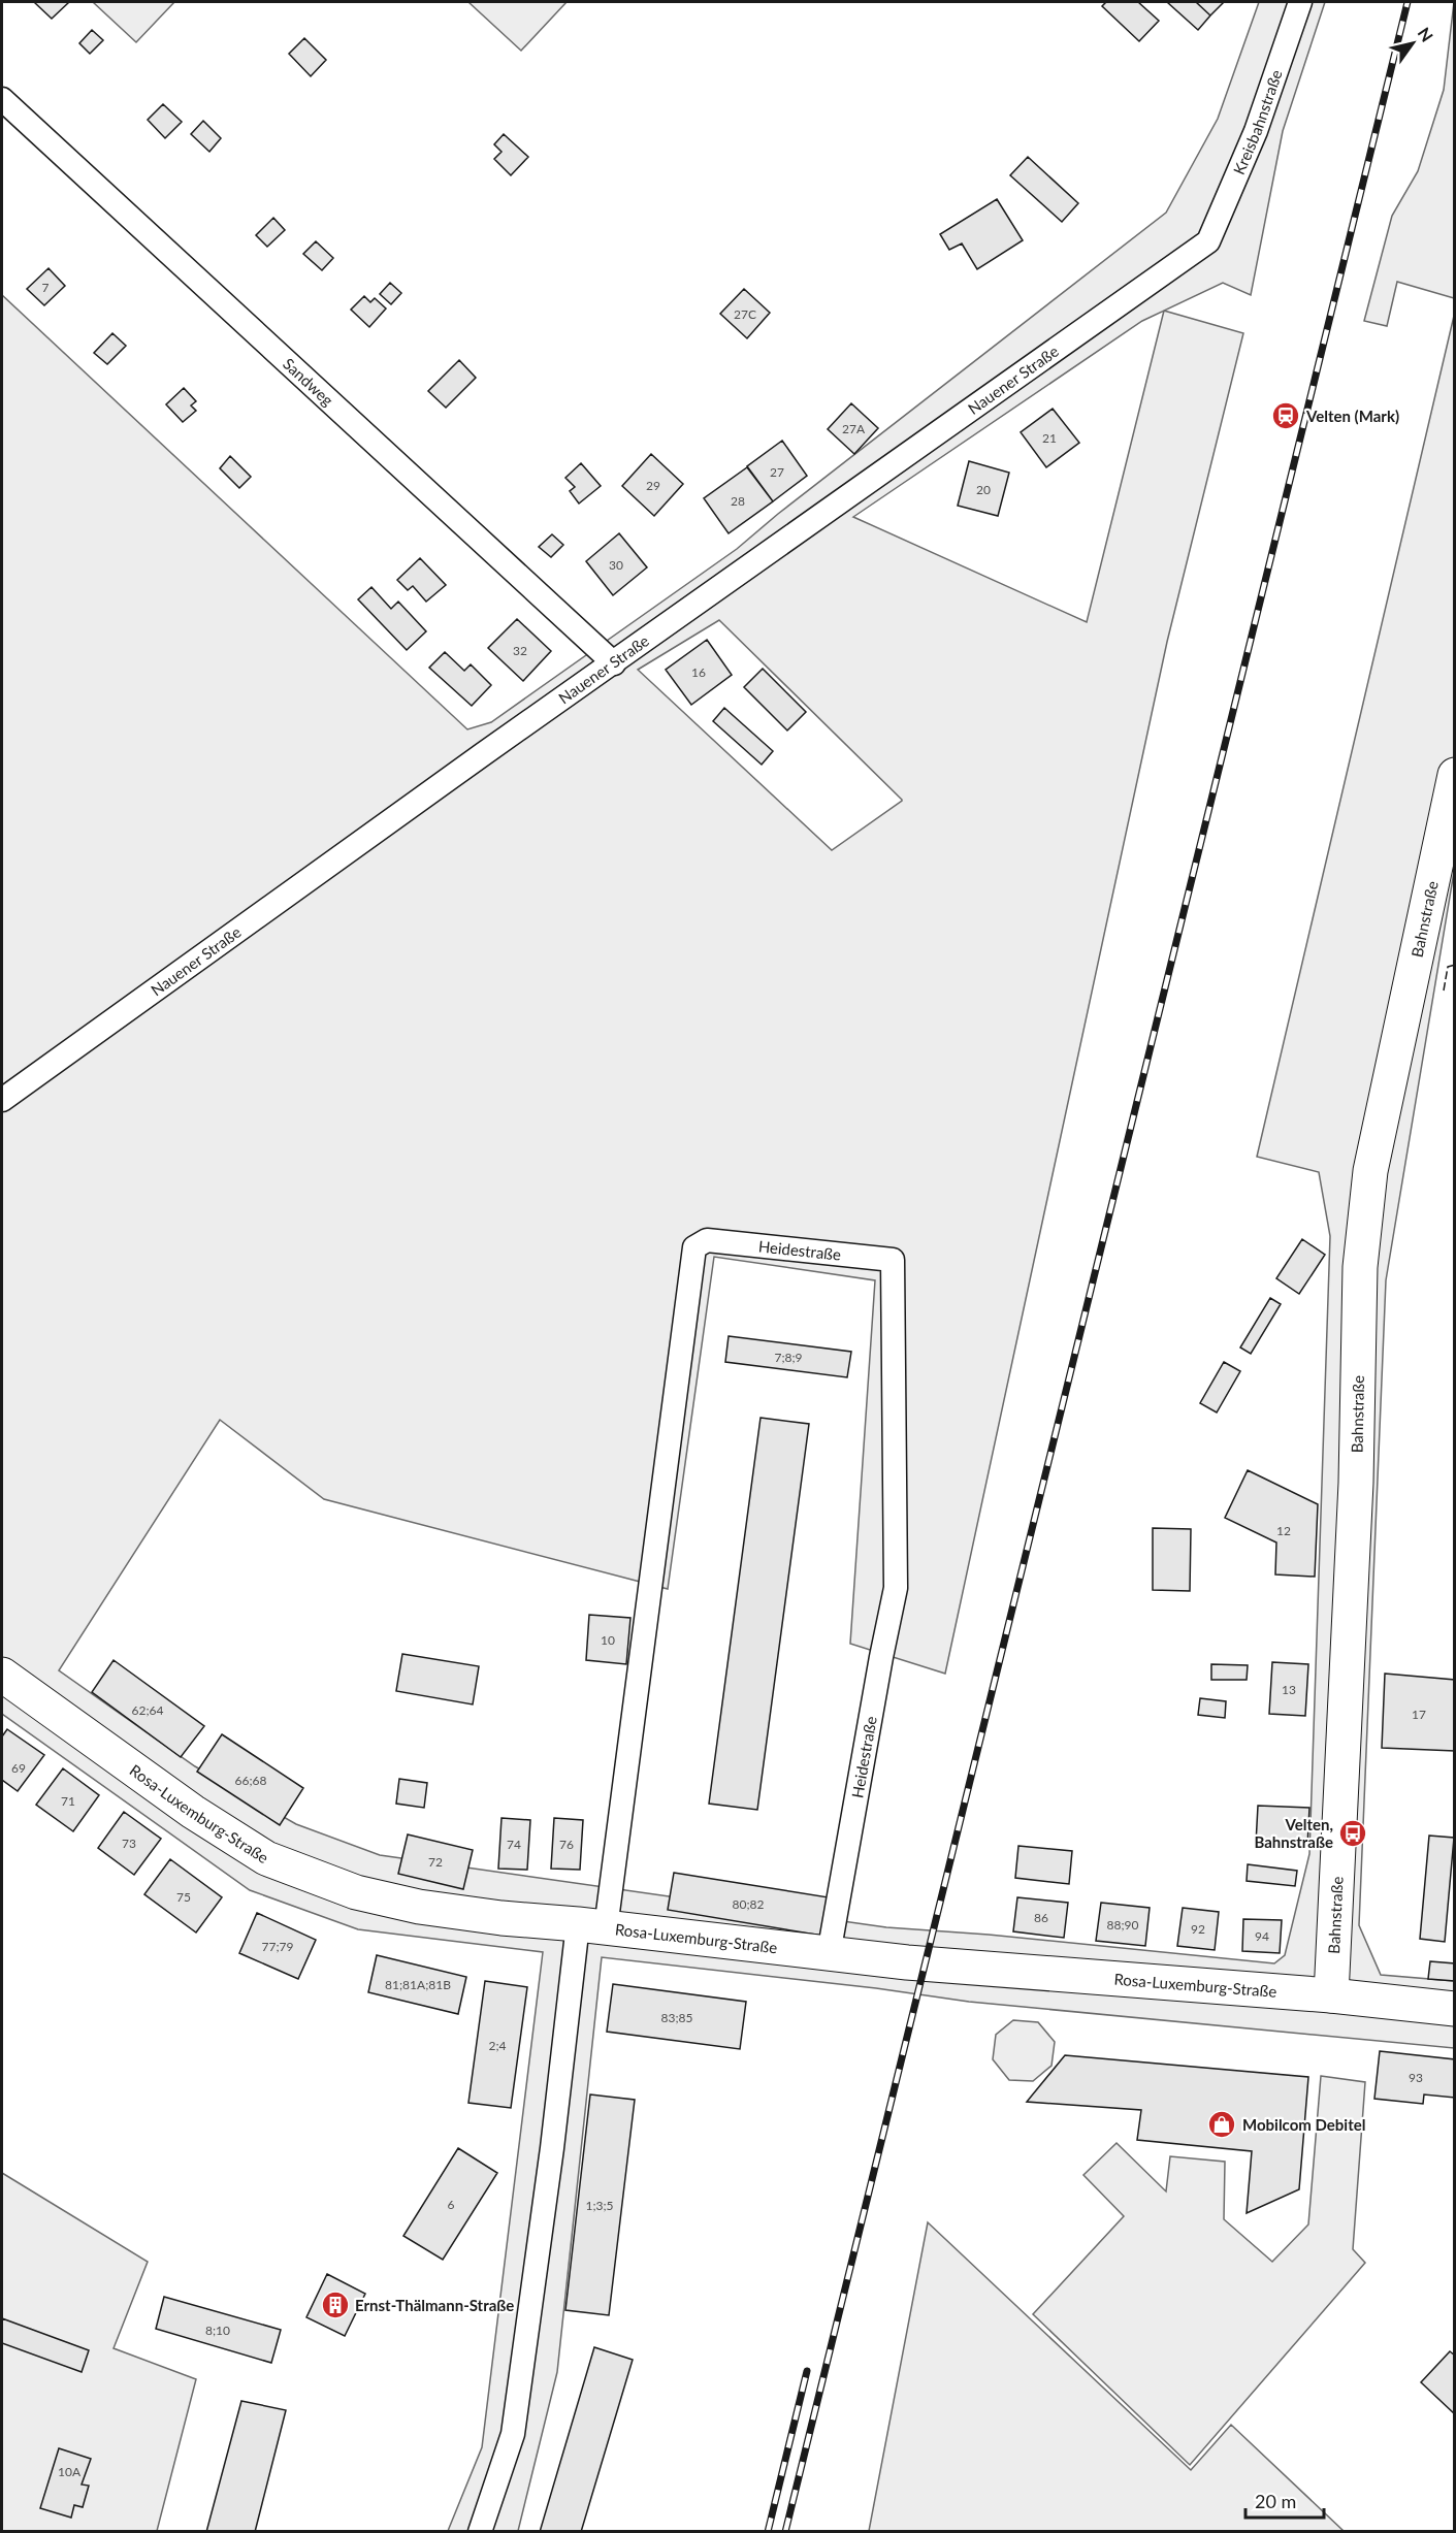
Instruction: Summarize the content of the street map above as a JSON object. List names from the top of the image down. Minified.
{"streets":{"main road":["Bahnstraße","Rosa-Luxemburg-Straße"],"street":["Kreisbahnstraße","Nauener Straße","Sandweg","Heidestraße"]},"crossings":[["Kreisbahnstraße","Nauener Straße"],["Nauener Straße","Sandweg"],["Bahnstraße","Rosa-Luxemburg-Straße"],["Heidestraße","Rosa-Luxemburg-Straße"]],"places":{"station":["Velten (Mark)"],"bus stop":["Velten, Bahnstraße"],"shop":["Mobilcom Debitel"],"building":["Ernst-Thälmann-Straße"]},"house_numbers":["7","27C","27A","21","27","29","20","28","30","32","16","7;8;9","12","10","13","62;64","17","69","66;68","71","73","74","76","72","75","80;82","86","88;90","92","94","77;79","81;81A;81B","83;85","2;4","93","6","1;3;5","8;10","10A"],"scale_bar":"20 m","north":"top right"}
